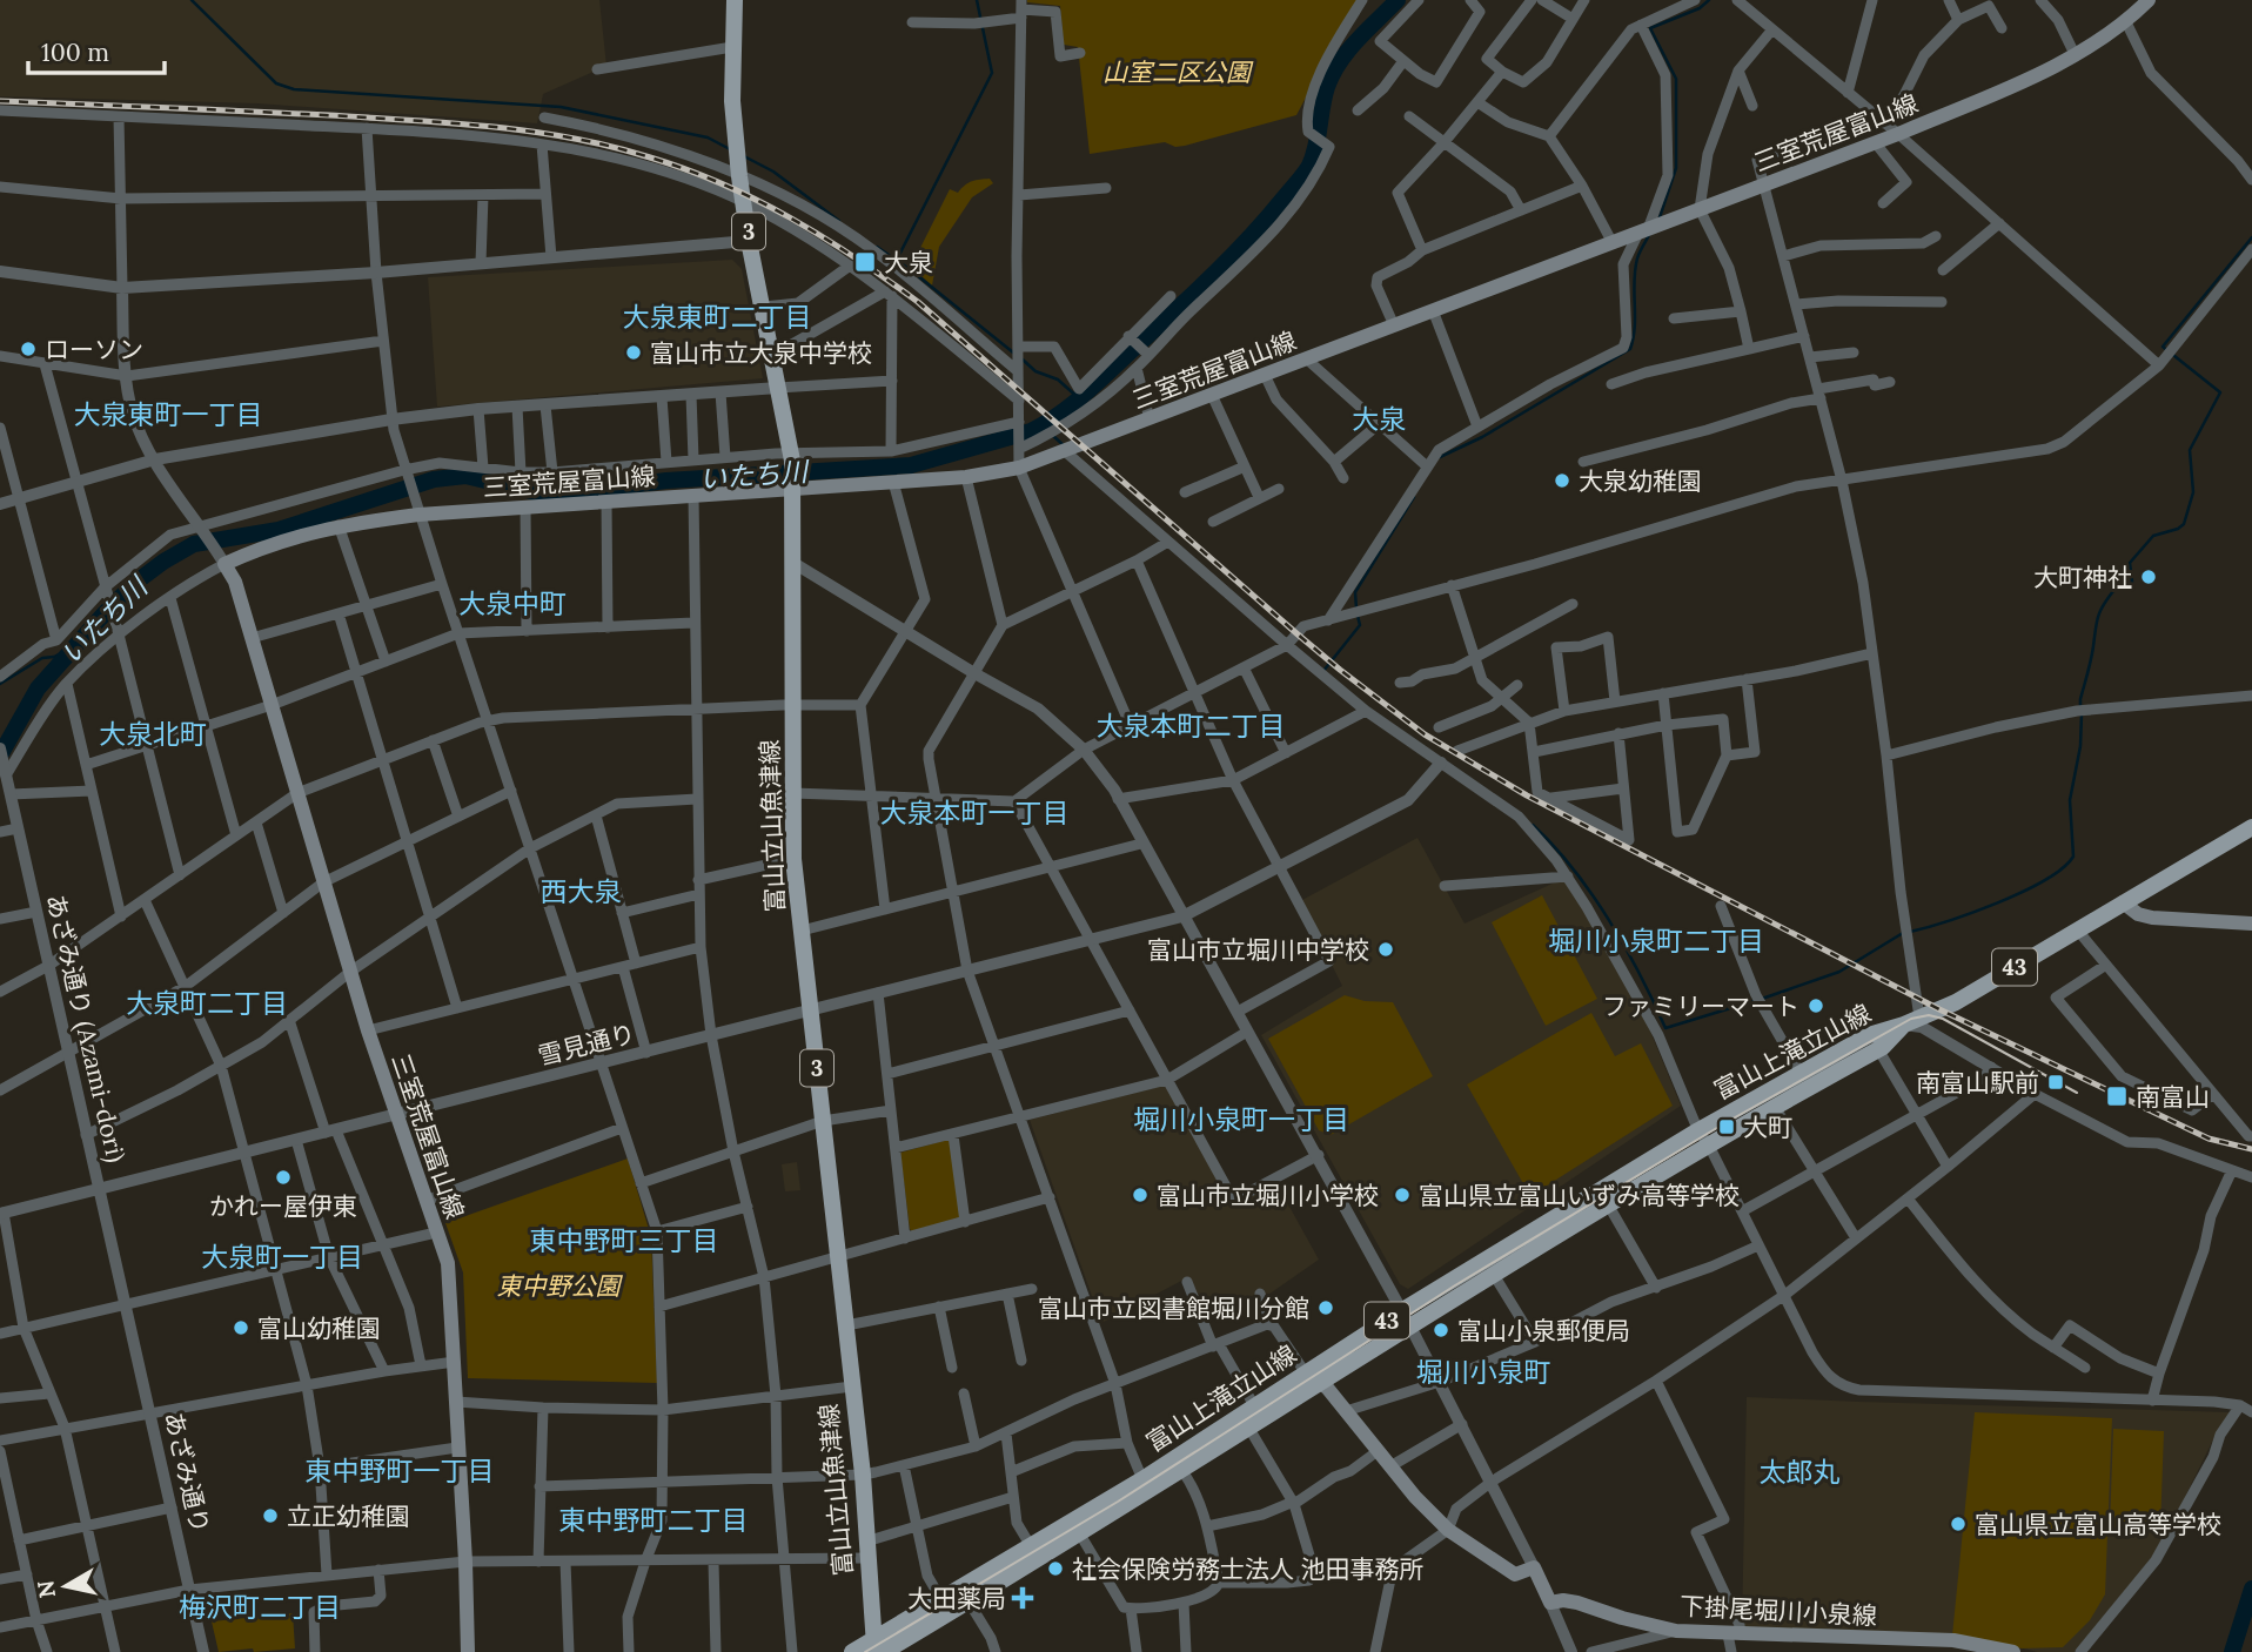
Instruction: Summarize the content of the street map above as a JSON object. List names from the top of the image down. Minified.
{"streets":{"main road":["三室荒屋富山線","3","富山立山魚津線","43","富山上滝立山線","下掛尾堀川小泉線"],"street":["あざみ通り (Azami-dori)","雪見通り","あざみ通り"]},"crossings":[["三室荒屋富山線","富山立山魚津線"],["三室荒屋富山線","雪見通り"],["富山立山魚津線","雪見通り"],["富山立山魚津線","富山上滝立山線"],["43","富山上滝立山線"],["あざみ通り (Azami-dori)","雪見通り"],["あざみ通り (Azami-dori)","あざみ通り"]],"districts":["大泉東町二丁目","大泉東町一丁目","大泉","大泉中町","大泉本町二丁目","大泉北町","大泉本町一丁目","西大泉","堀川小泉町二丁目","大泉町二丁目","堀川小泉町一丁目","東中野町三丁目","大泉町一丁目","堀川小泉町","東中野町一丁目","太郎丸","東中野町二丁目","梅沢町二丁目"],"water":["いたち川"],"parks":["山室二区公園","東中野公園"],"places":{"transit":["大泉","南富山駅前","南富山","大町"],"other":["ローソン","富山市立大泉中学校","大泉幼稚園","大町神社","富山市立堀川中学校","ファミリーマート","かれー屋伊東","富山市立堀川小学校","富山県立富山いずみ高等学校","富山市立図書館堀川分館","富山幼稚園","富山小泉郵便局","立正幼稚園","富山県立富山高等学校","社会保険労務士法人 池田事務所"],"health":["大田薬局"]},"scale_bar":"100 m","north":"left"}
